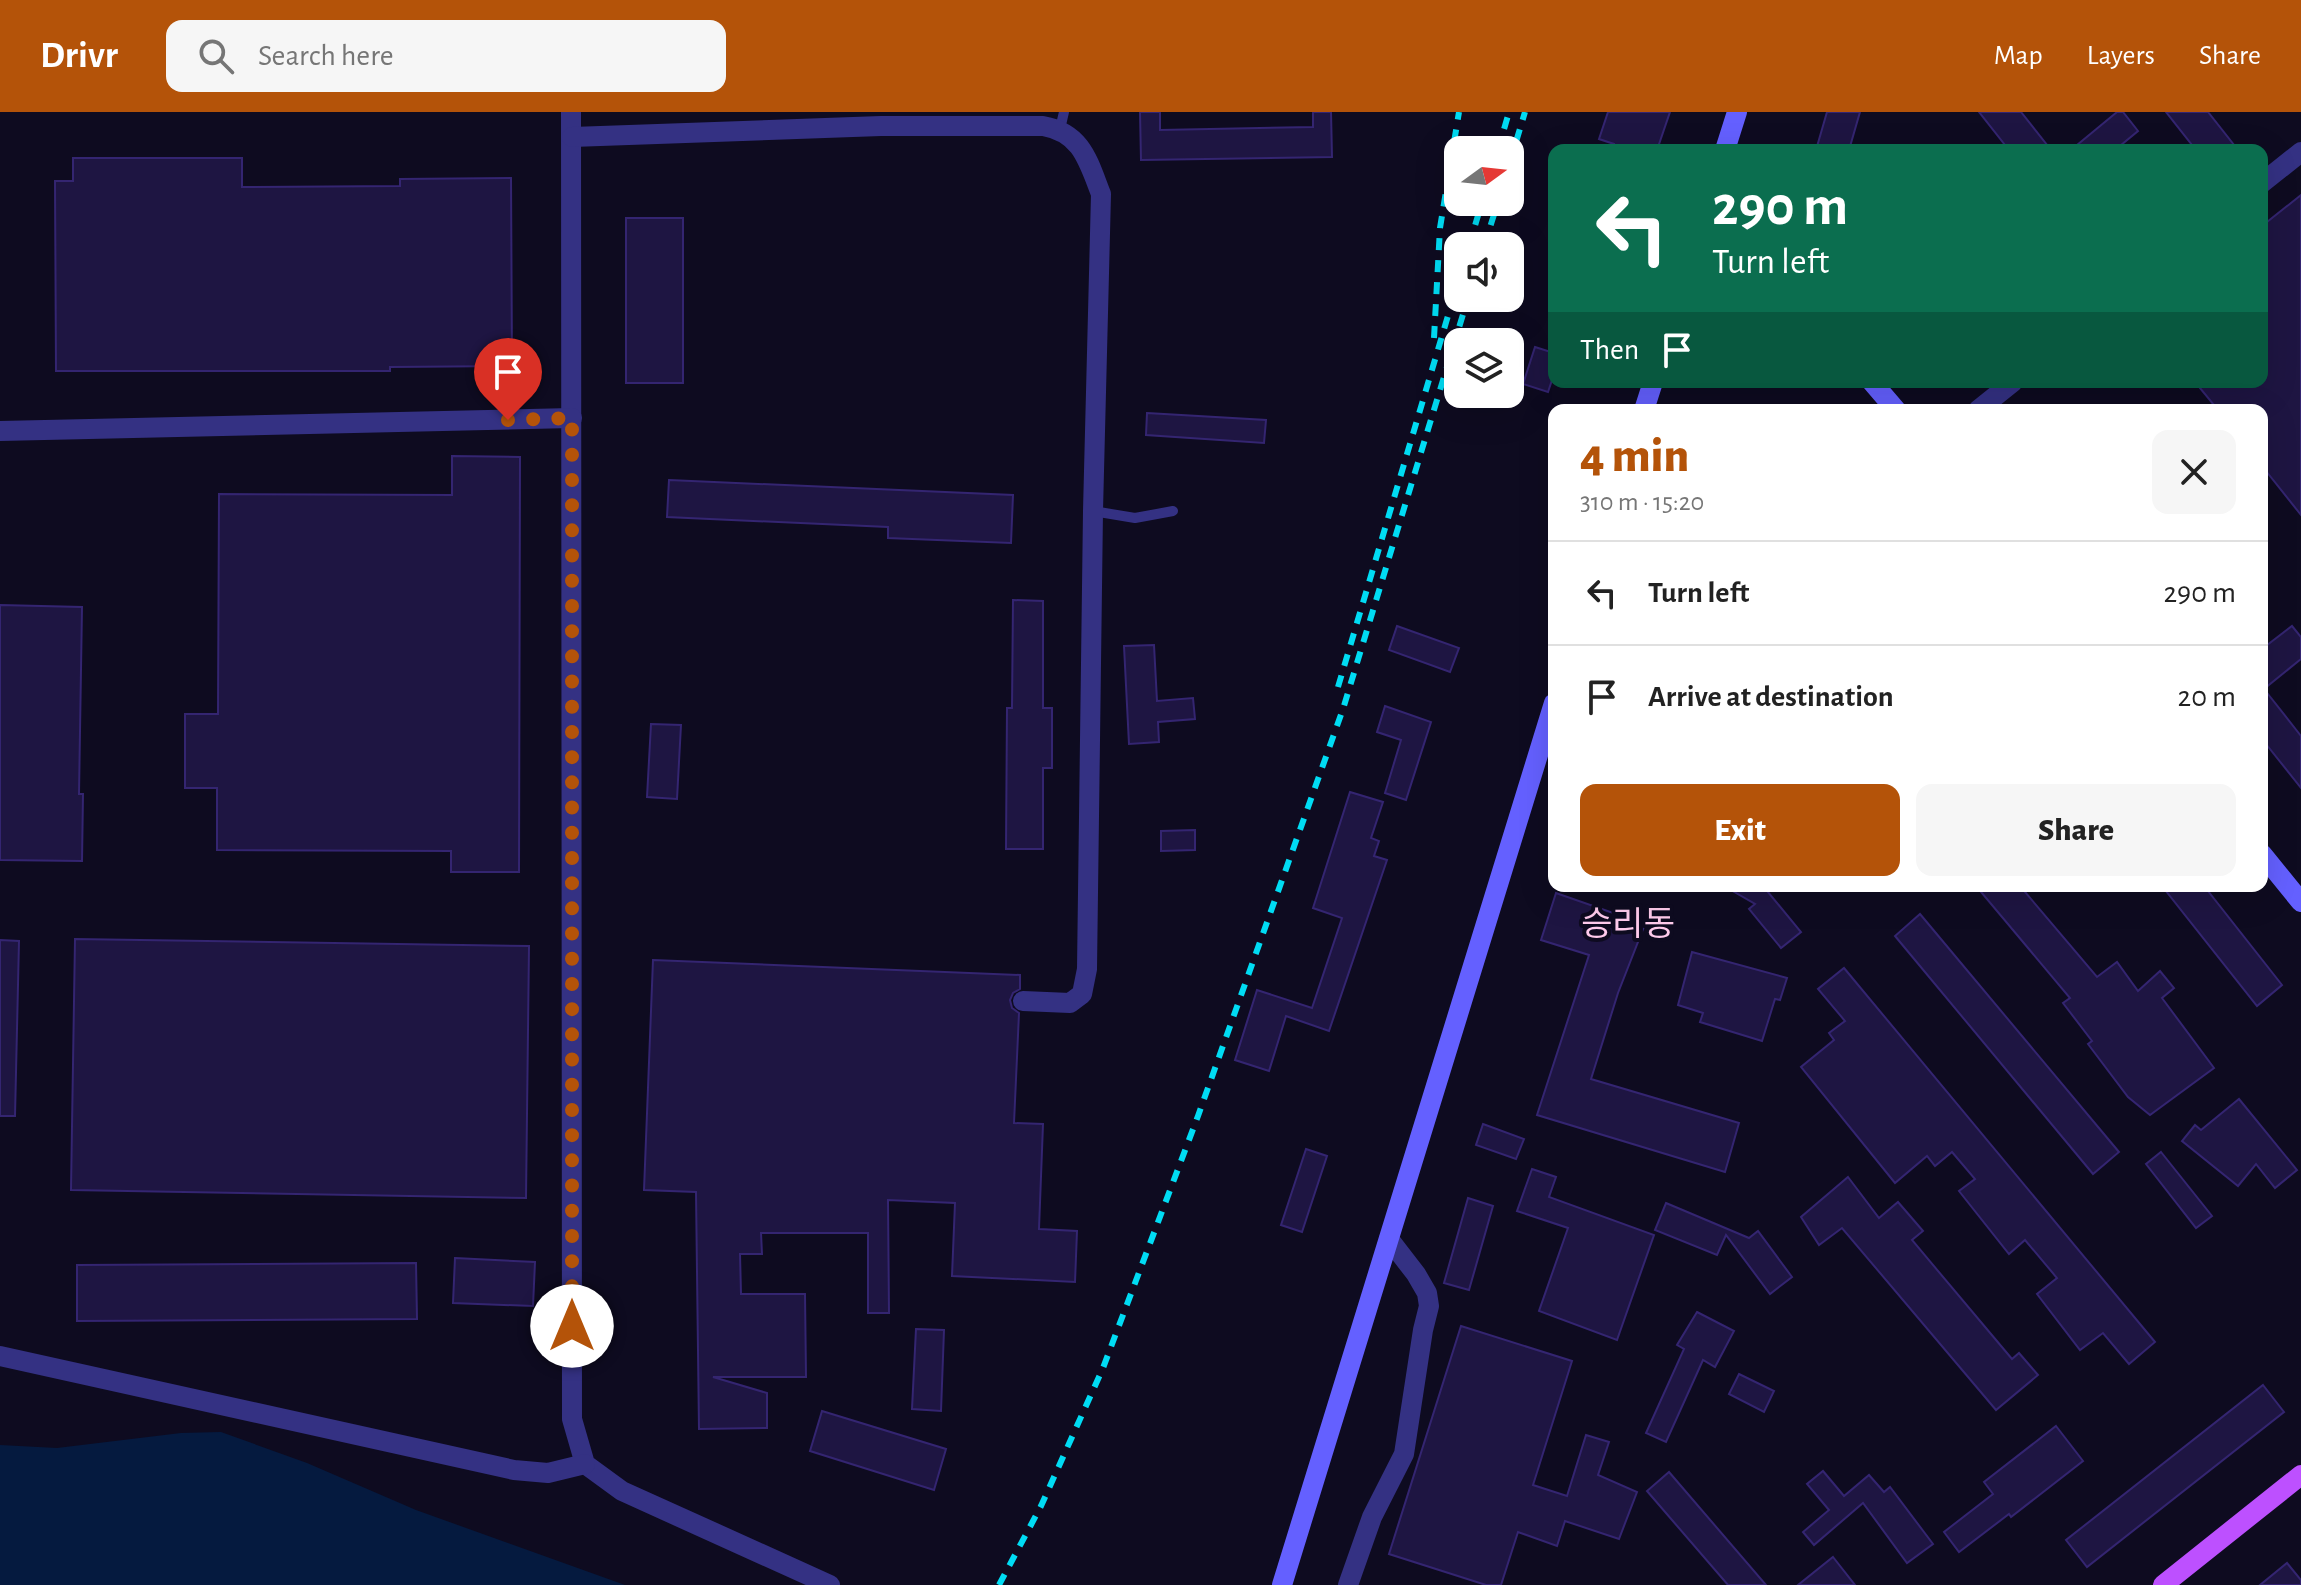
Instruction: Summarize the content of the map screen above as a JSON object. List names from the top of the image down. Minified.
{"districts":["승리동"],"north":"right","page":{"header":"Drivr","search":"Search here","nav":["Map","Layers","Share"],"turn":["290 m","Turn left"],"then":"Then","heading":["4 min","310 m · 15:20"],"list":[{"name":"Turn left","value":"290 m"},{"name":"Arrive at destination","value":"20 m"}],"buttons":["Exit","Share"]}}
